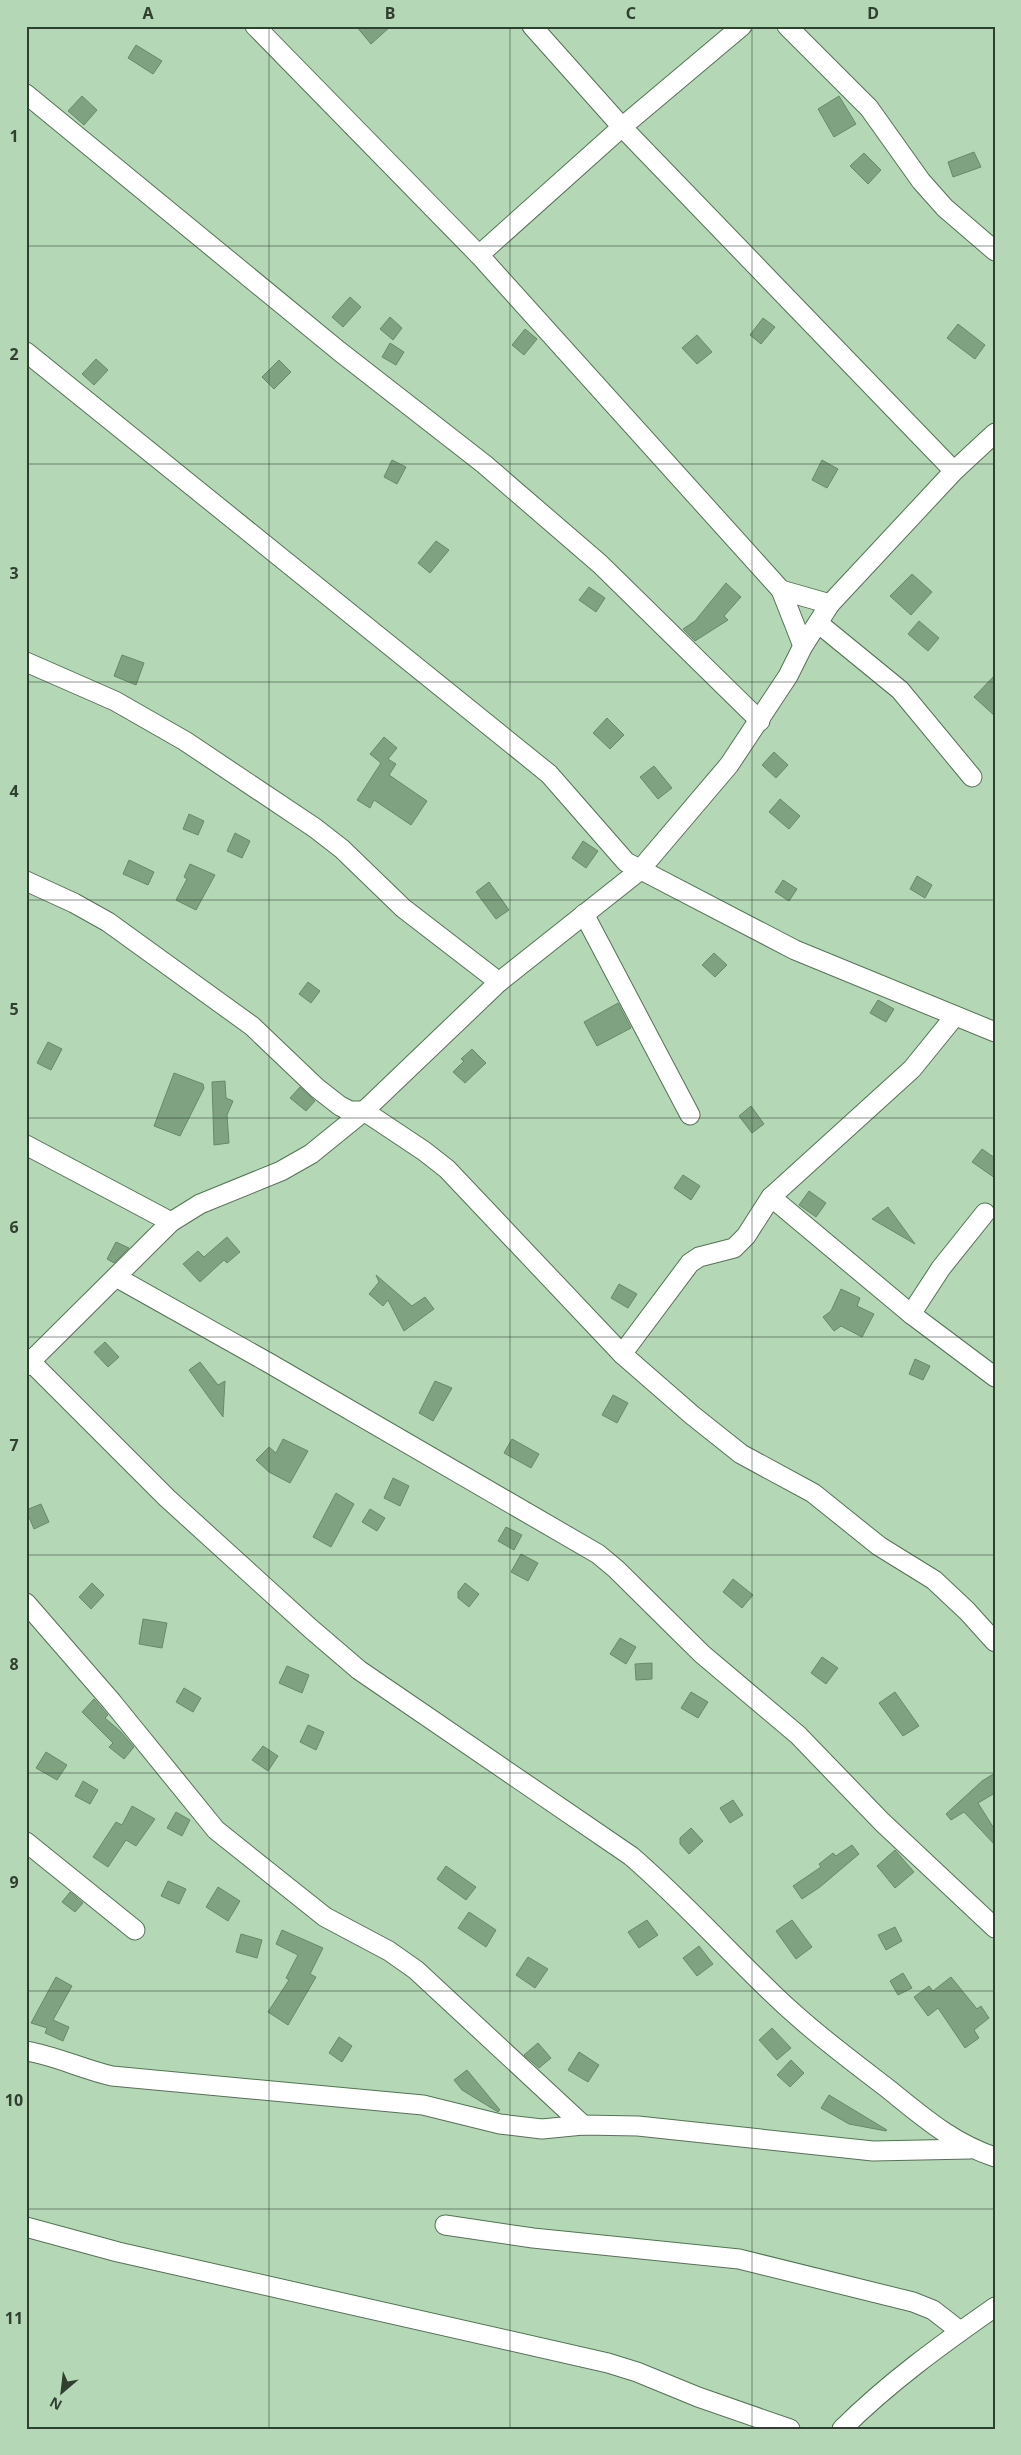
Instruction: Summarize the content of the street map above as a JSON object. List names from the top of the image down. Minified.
{"north":"bottom left","grid":{"columns":["A","B","C","D"],"rows":["1","2","3","4","5","6","7","8","9","10","11"]}}
